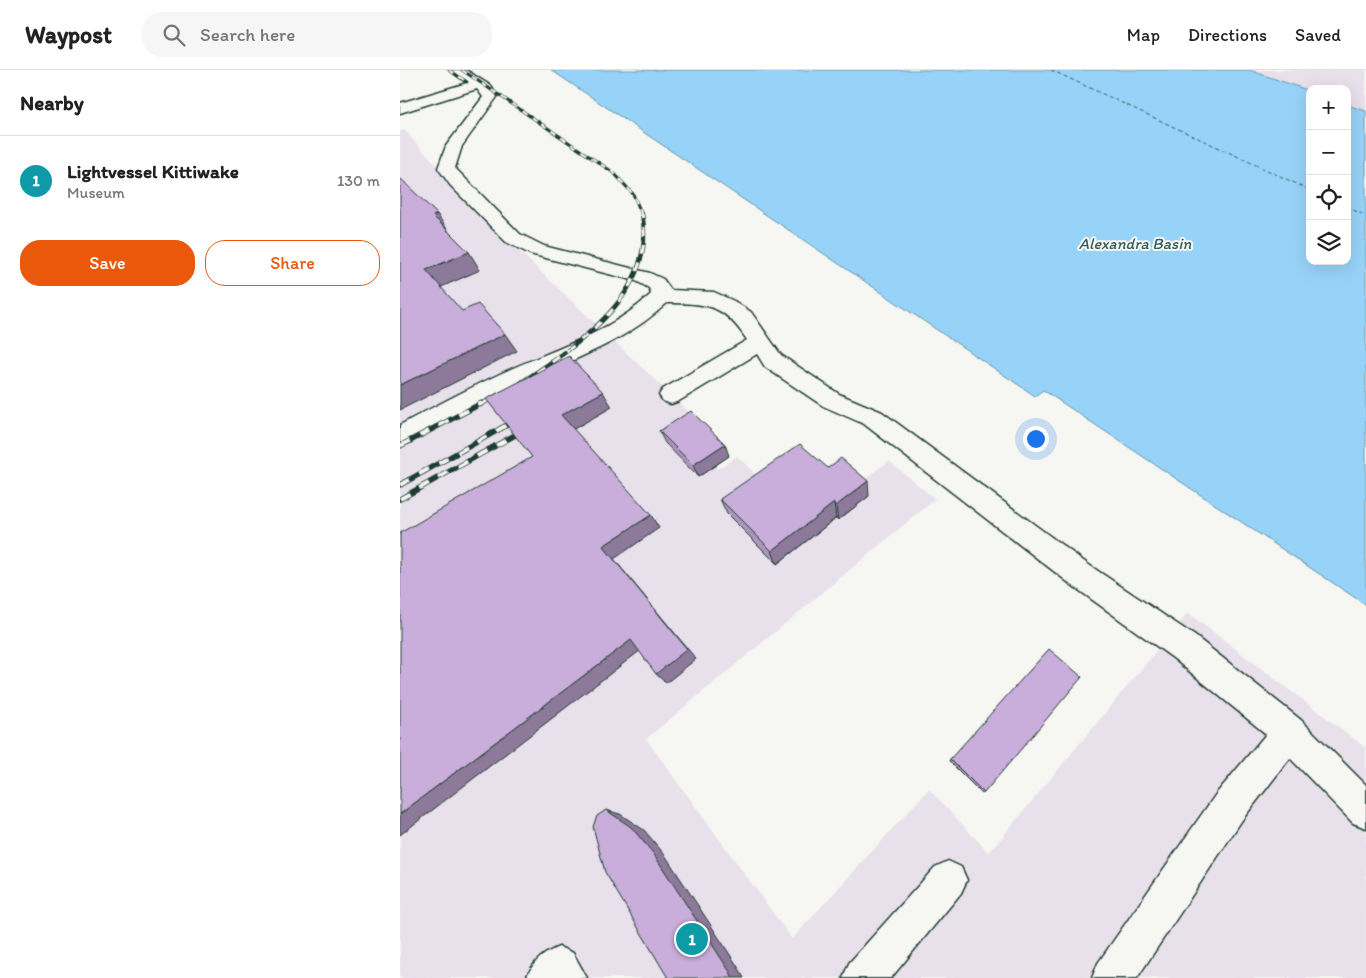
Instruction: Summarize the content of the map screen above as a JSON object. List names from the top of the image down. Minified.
{"water":["Alexandra Basin"],"page":{"header":"Waypost","search":"Search here","nav":["Map","Directions","Saved"],"heading":"Nearby","map_buttons":["+","−"],"list":[{"mark":"1","name":"Lightvessel Kittiwake","note":"Museum","value":"130 m"}],"buttons":["Save","Share"],"pins":"1"}}
